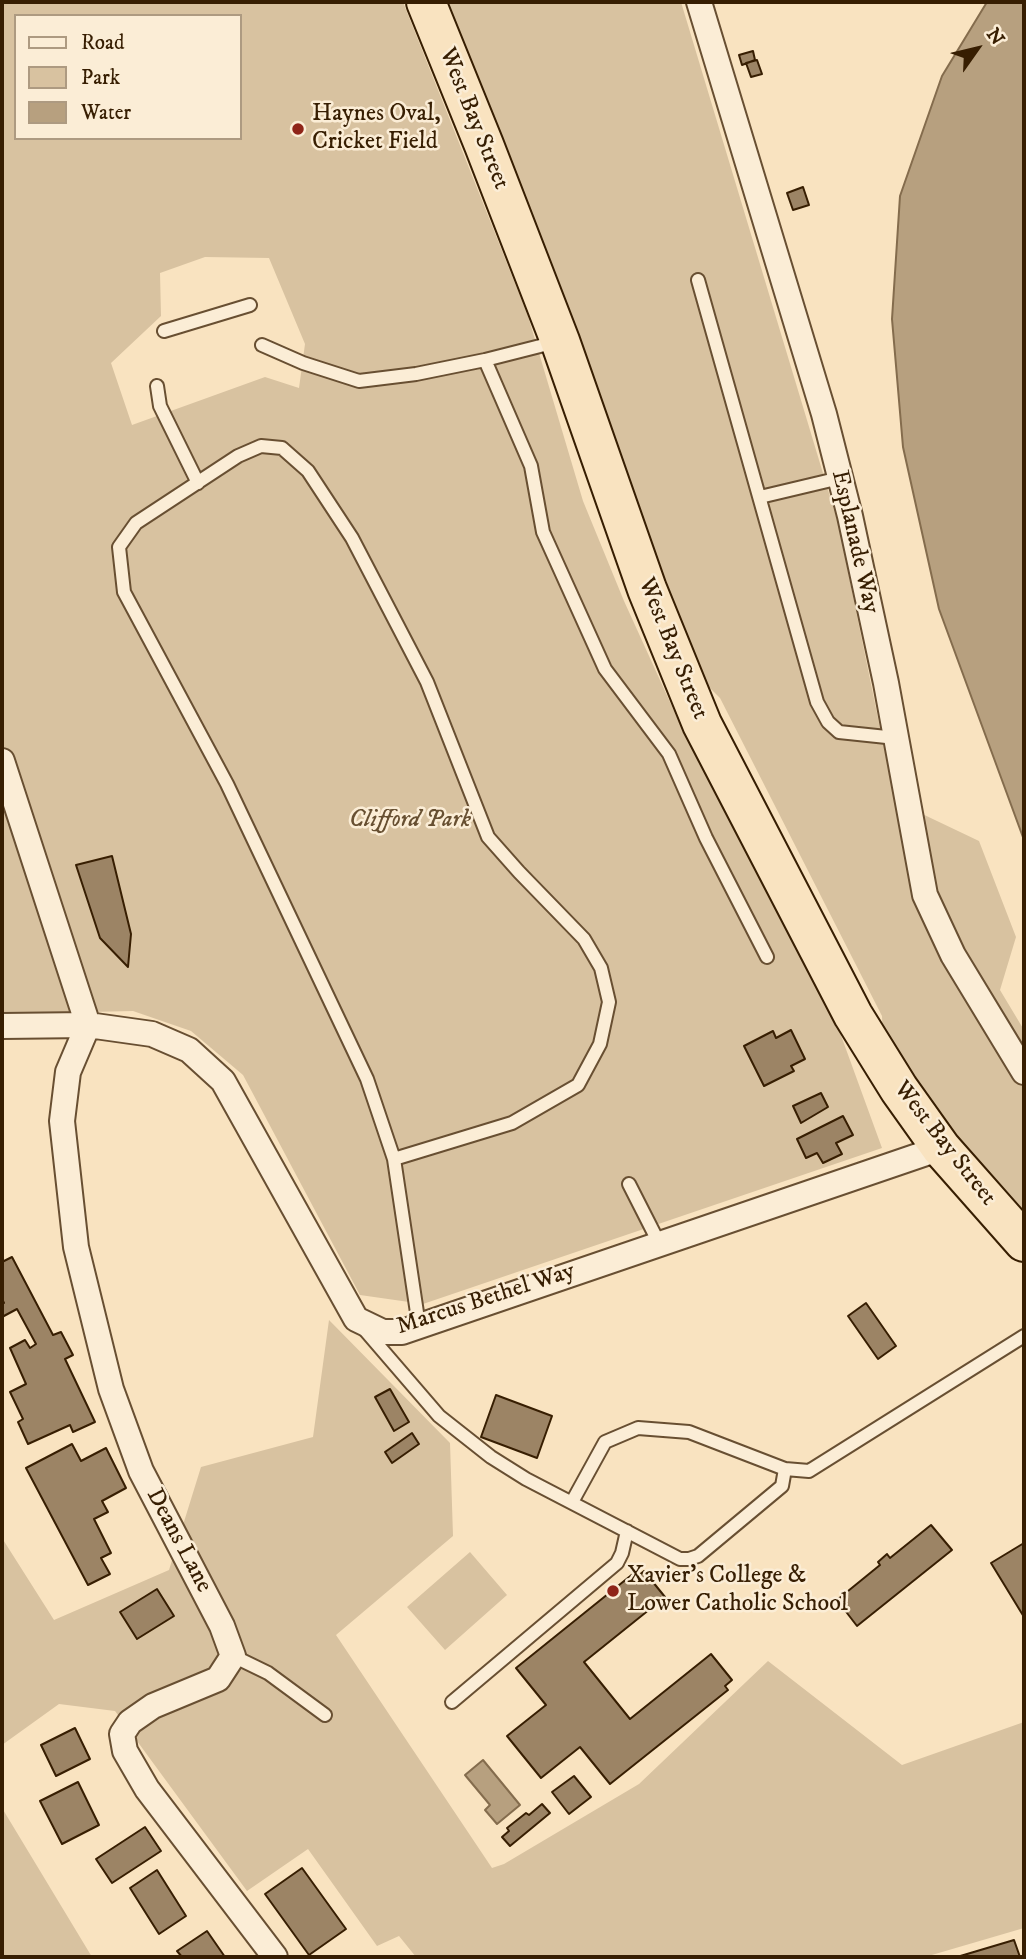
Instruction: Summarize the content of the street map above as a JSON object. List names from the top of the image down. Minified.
{"streets":{"highway":["West Bay Street"],"street":["Esplanade Way","Marcus Bethel Way","Deans Lane"]},"crossings":[["West Bay Street","Marcus Bethel Way"]],"parks":["Clifford Park"],"places":["Haynes Oval, Cricket Field","Xavier's College & Lower Catholic School"],"legend":["Road","Park","Water"],"north":"top right"}
